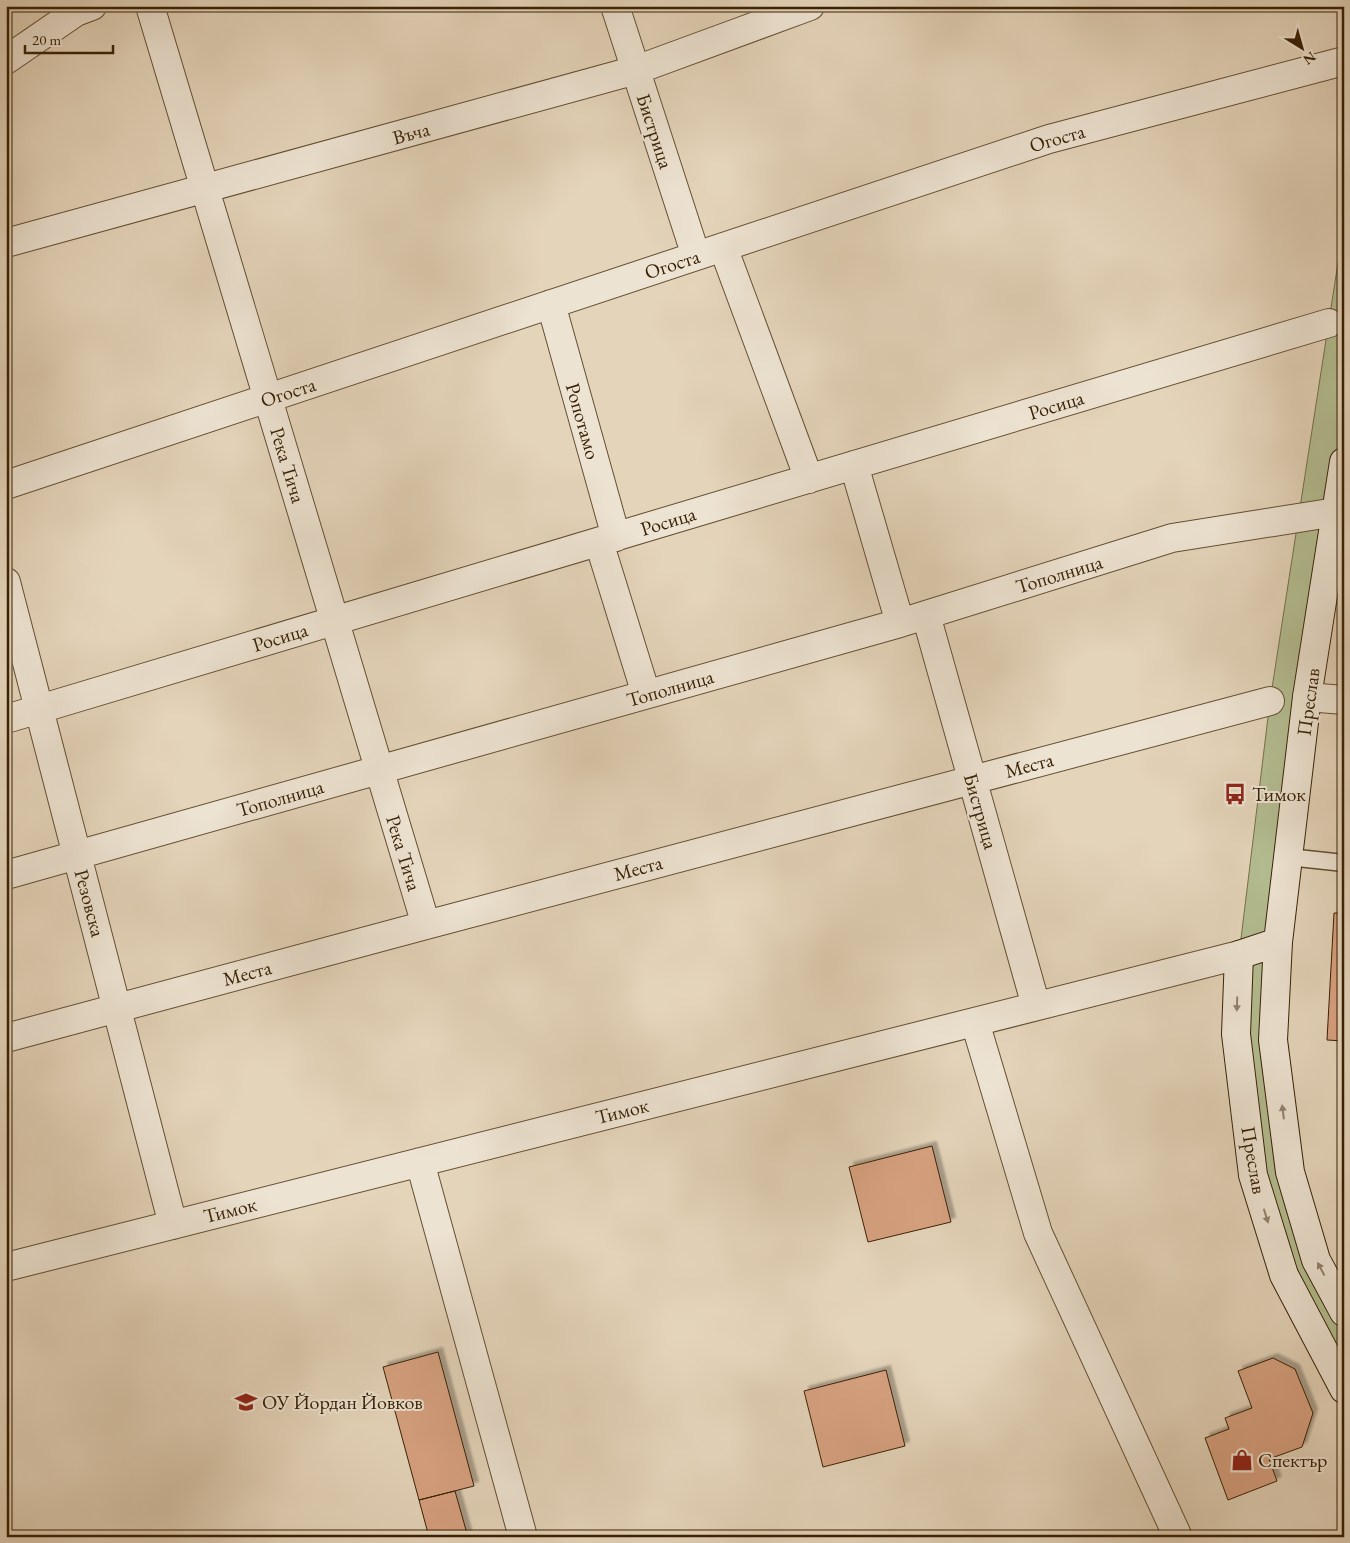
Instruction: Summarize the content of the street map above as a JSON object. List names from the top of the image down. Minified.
{"streets":{"street":["Бистрица","Въча","Огоста","Росица","Ропотамо","Река Тича","Тополница","Преслав","Места","Резовска","Тимок"]},"crossings":[["Бистрица","Въча"],["Бистрица","Огоста"],["Бистрица","Тополница"],["Бистрица","Места"],["Бистрица","Тимок"],["Въча","Река Тича"],["Огоста","Ропотамо"],["Огоста","Река Тича"],["Росица","Ропотамо"],["Росица","Река Тича"],["Росица","Резовска"],["Ропотамо","Тополница"],["Река Тича","Тополница"],["Река Тича","Места"],["Тополница","Преслав"],["Тополница","Резовска"],["Преслав","Тимок"],["Места","Резовска"],["Резовска","Тимок"]],"places":{"bus stop":["Тимок"],"school or university":["ОУ Йордан Йовков"],"shop":["Спектър"]},"scale_bar":"20 m","north":"bottom right"}
